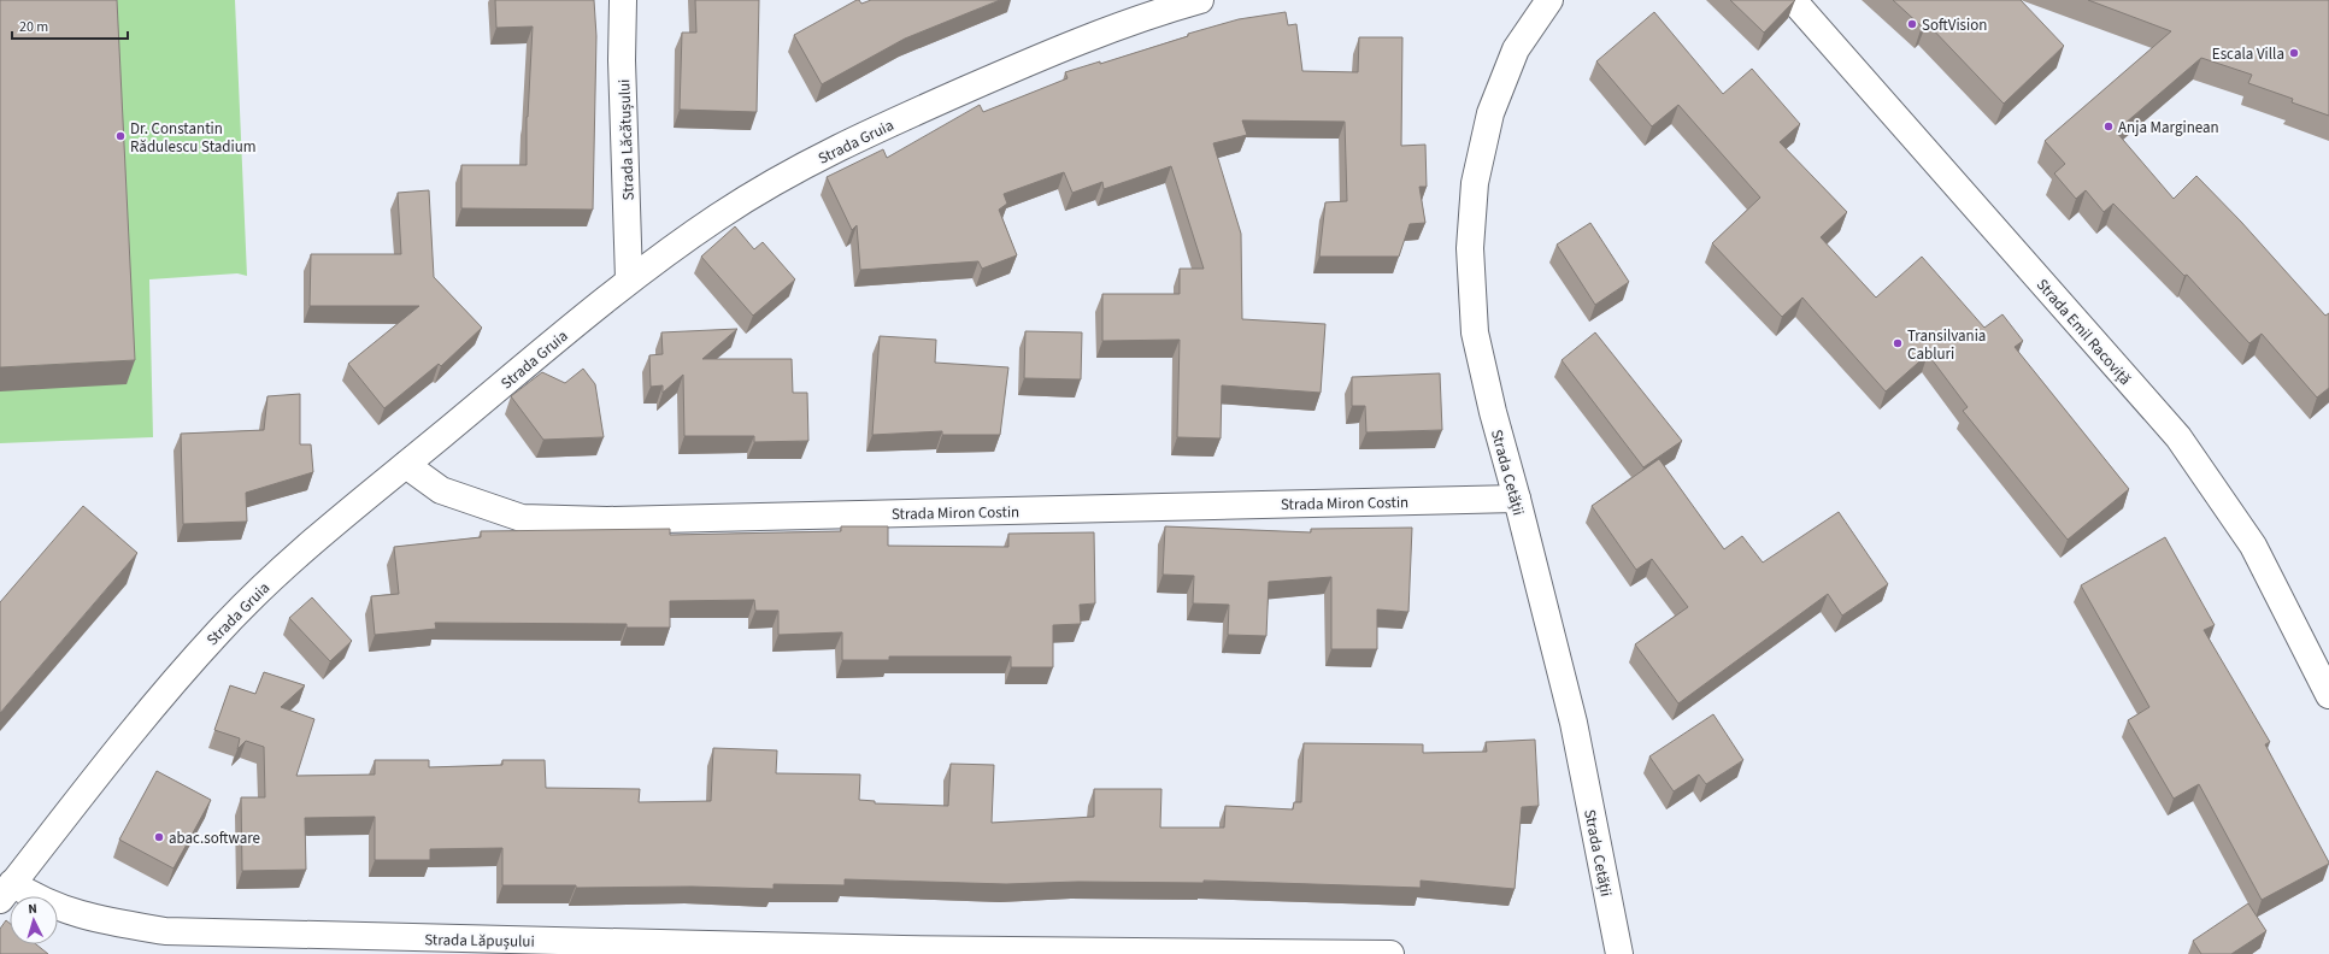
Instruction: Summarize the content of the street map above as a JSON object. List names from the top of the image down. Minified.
{"streets":{"street":["Strada Lăcătușului","Strada Gruia","Strada Emil Racoviță","Strada Cetății","Strada Miron Costin","Strada Lăpușului"]},"crossings":[["Strada Lăcătușului","Strada Gruia"],["Strada Gruia","Strada Miron Costin"],["Strada Gruia","Strada Lăpușului"],["Strada Cetății","Strada Miron Costin"]],"places":["SoftVision","Escala Villa","Anja Marginean","Dr. Constantin Rădulescu Stadium","Transilvania Cabluri","abac.software"],"scale_bar":"20 m","north":"top"}
